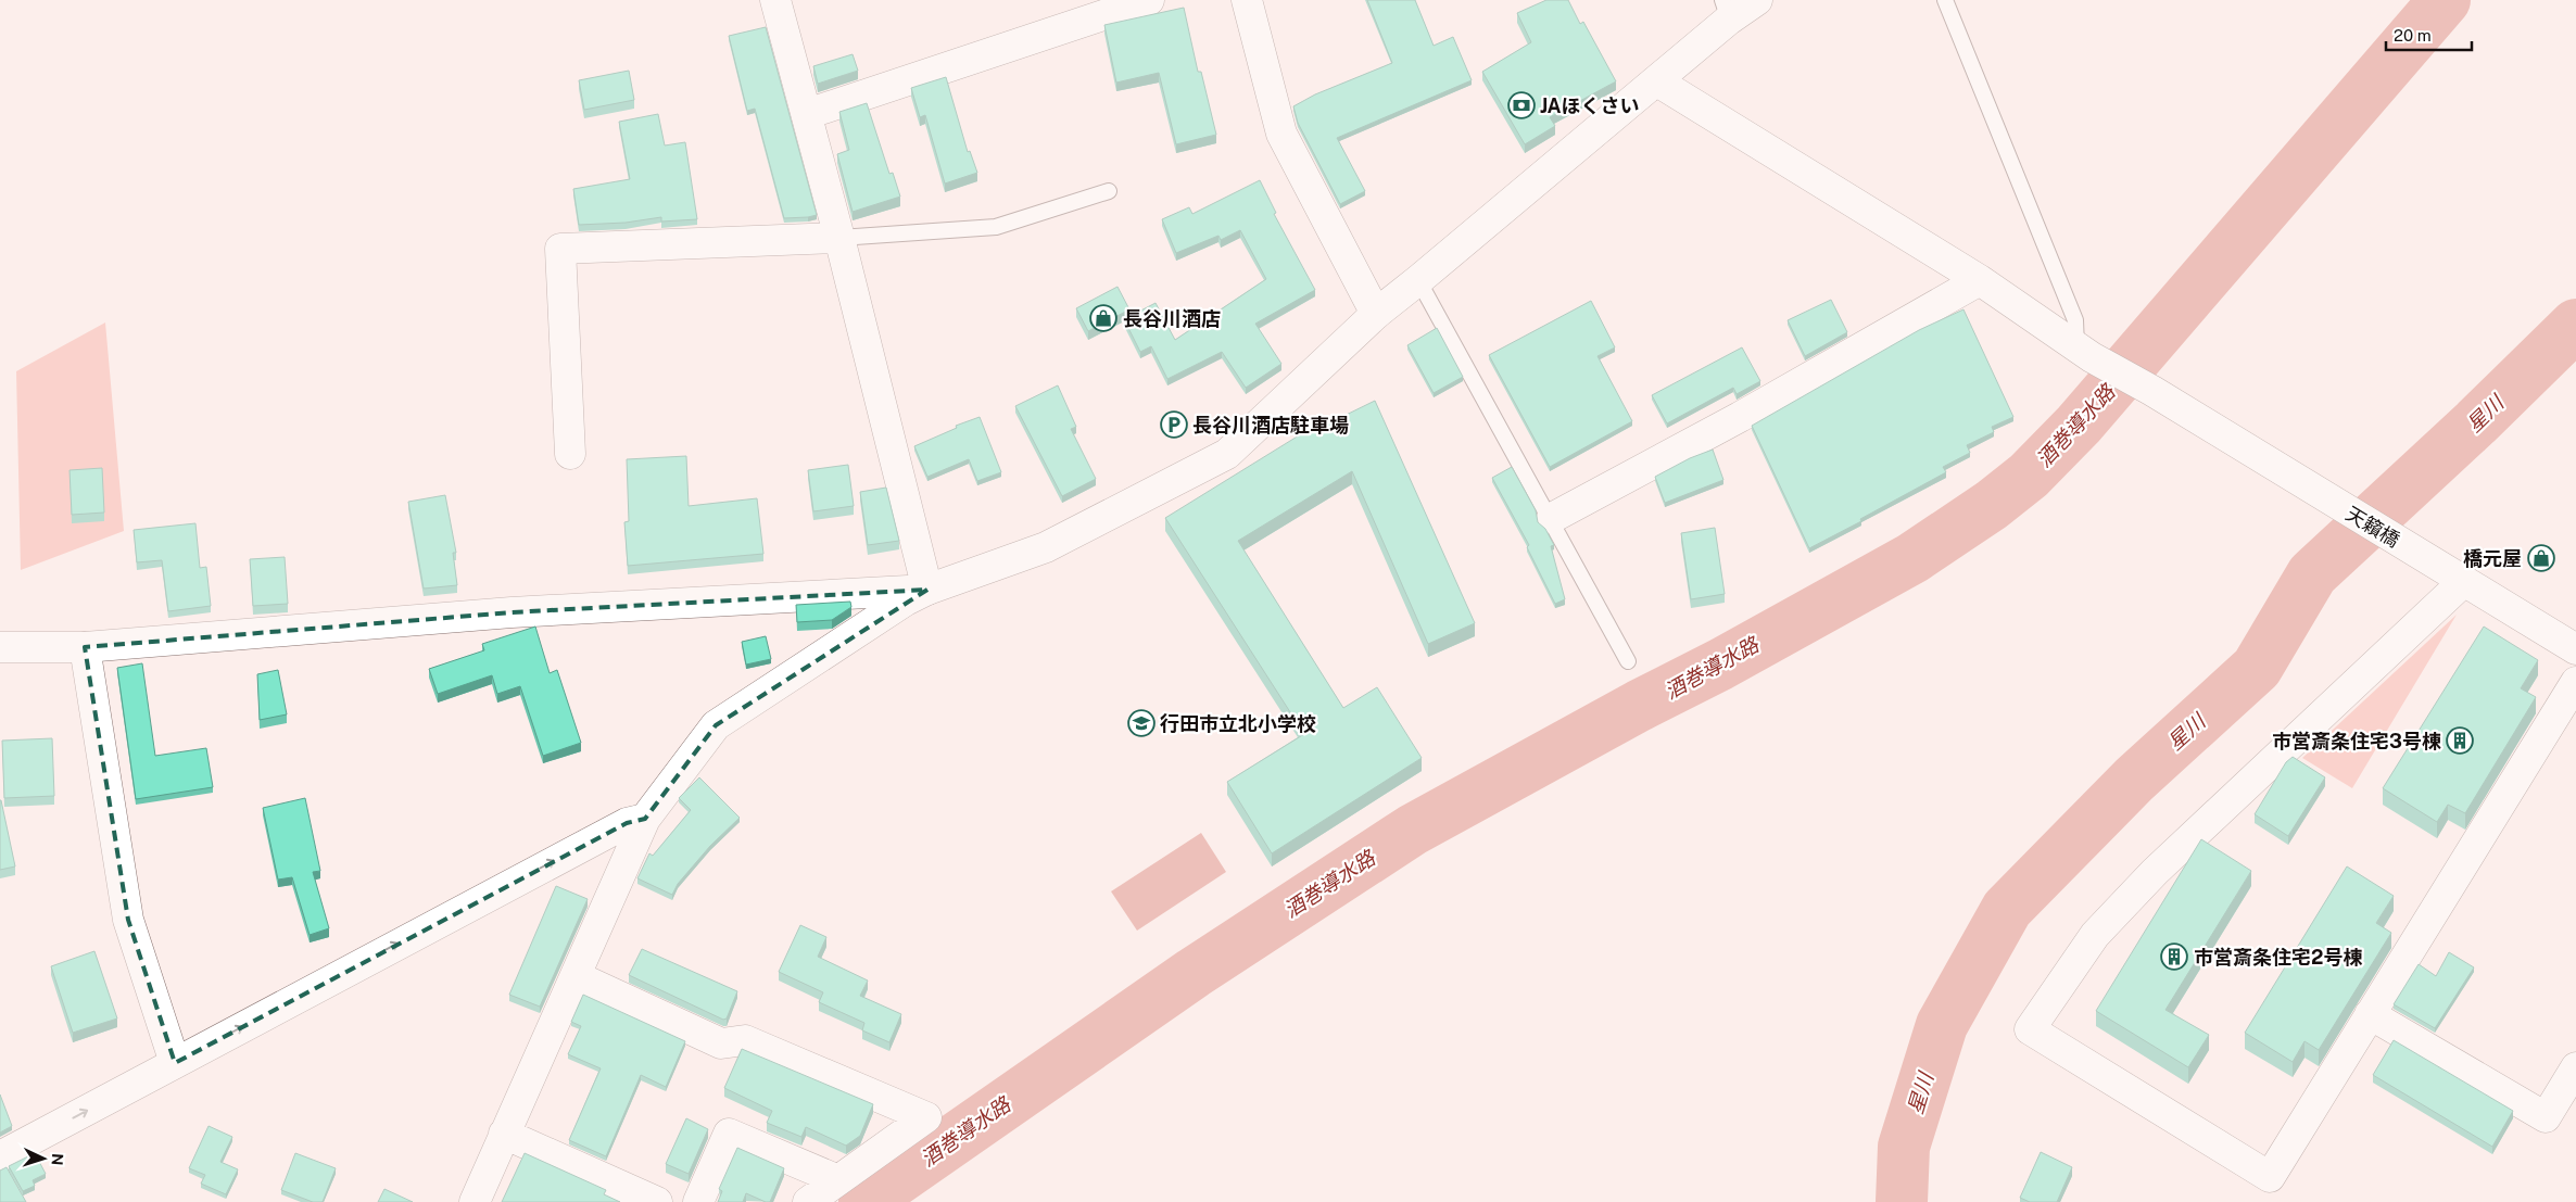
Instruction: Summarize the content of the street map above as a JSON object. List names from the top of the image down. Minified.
{"streets":{"street":["天籟橋"]},"water":["星川","酒巻導水路"],"places":{"bank":["JAほくさい"],"shop":["長谷川酒店","橋元屋"],"parking":["長谷川酒店駐車場"],"school or university":["行田市立北小学校"],"building":["市営斎条住宅3号棟","市営斎条住宅2号棟"]},"scale_bar":"20 m","north":"right"}
